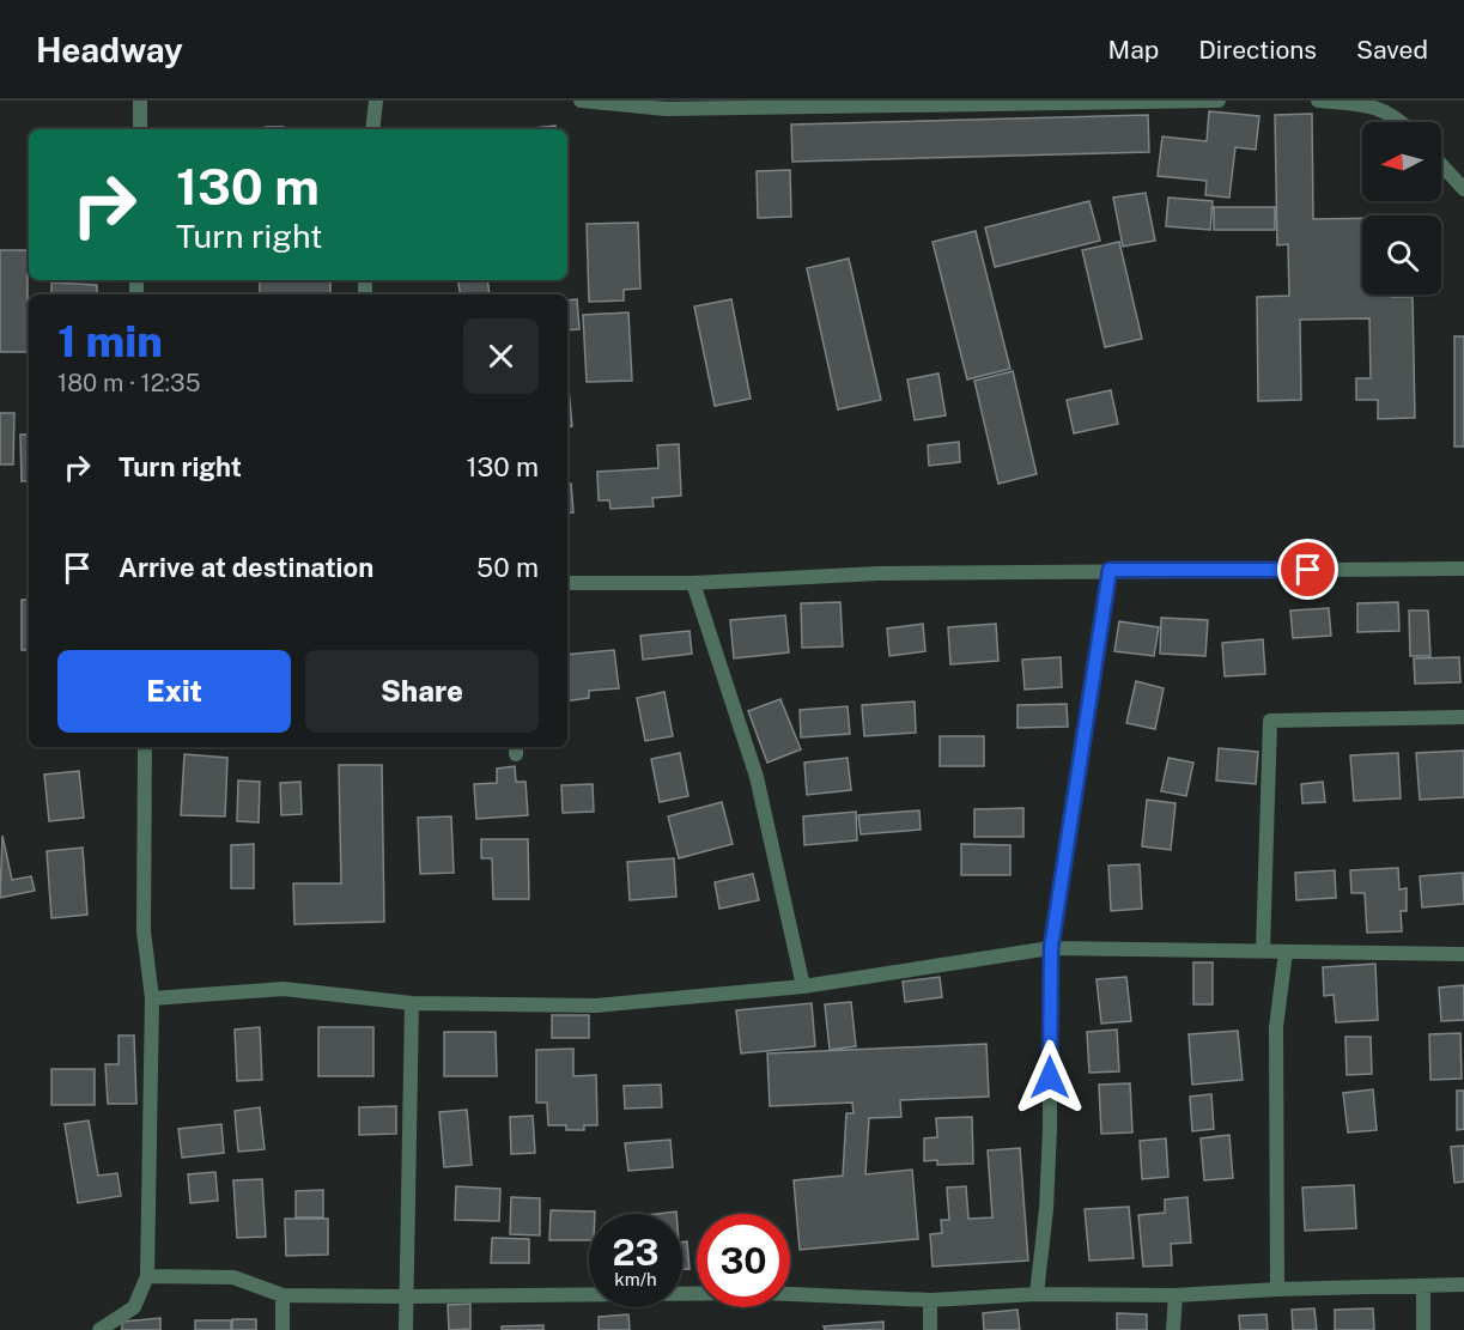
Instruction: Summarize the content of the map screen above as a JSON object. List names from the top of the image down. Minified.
{"north":"left","page":{"header":"Headway","nav":["Map","Directions","Saved"],"turn":["130 m","Turn right"],"heading":["1 min","180 m · 12:35"],"list":[{"name":"Turn right","value":"130 m"},{"name":"Arrive at destination","value":"50 m"}],"buttons":["Exit","Share"],"speed":"23 km/h","limit":"30"}}
